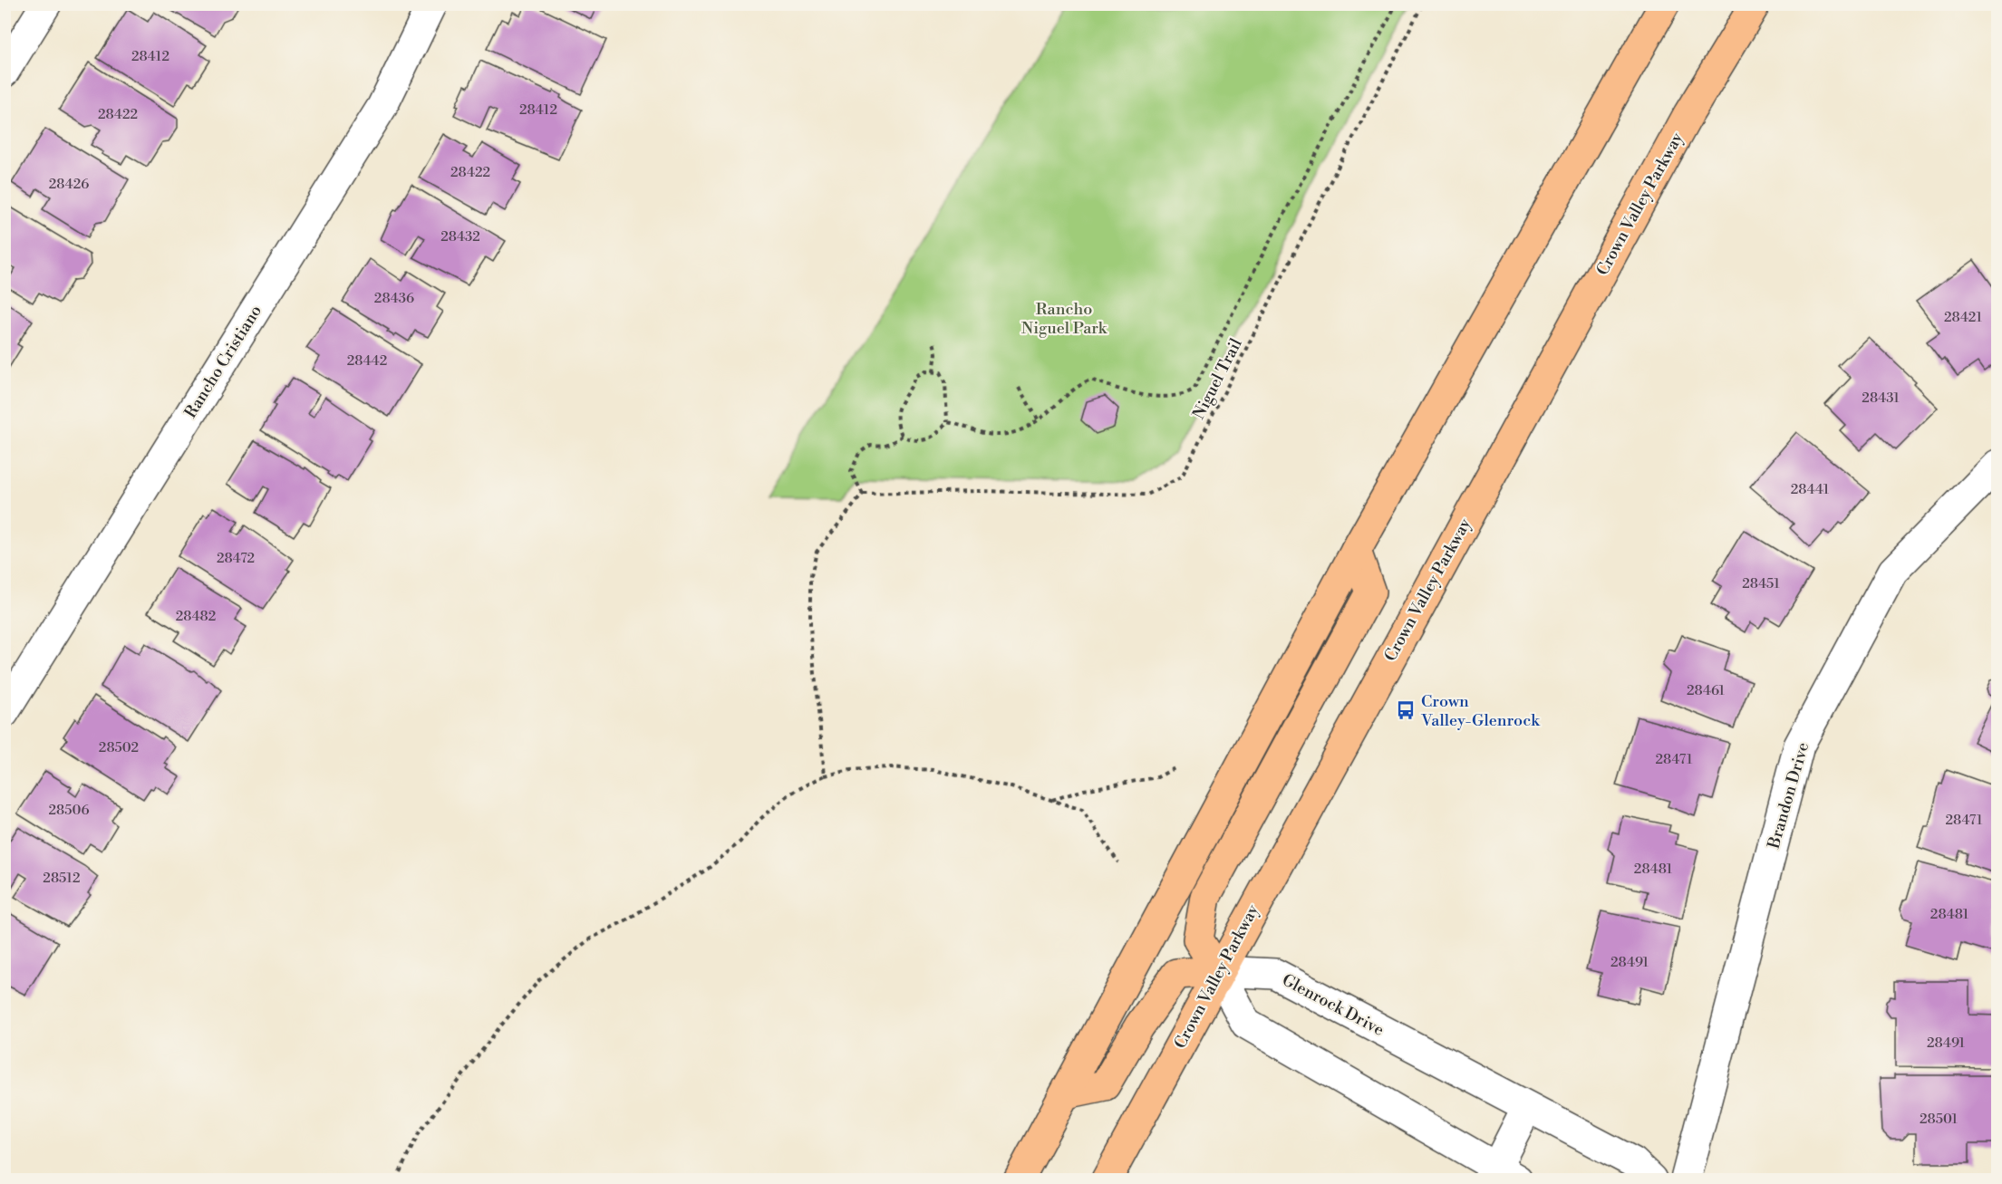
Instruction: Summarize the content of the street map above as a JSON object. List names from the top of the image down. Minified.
{"streets":{"main road":["Crown Valley Parkway"],"street":["Rancho Cristiano","Brandon Drive","Glenrock Drive"],"path":["Niguel Trail"]},"crossings":[["Crown Valley Parkway","Glenrock Drive"]],"parks":["Rancho Niguel Park"],"places":{"bus stop":["Crown Valley-Glenrock"]},"house_numbers":["28412","28412","28422","28422","28426","28432","28436","28421","28442","28431","28441","28472","28451","28482","28461","28502","28471","28506","28471","28481","28512","28481","28491","28491","28501"]}
